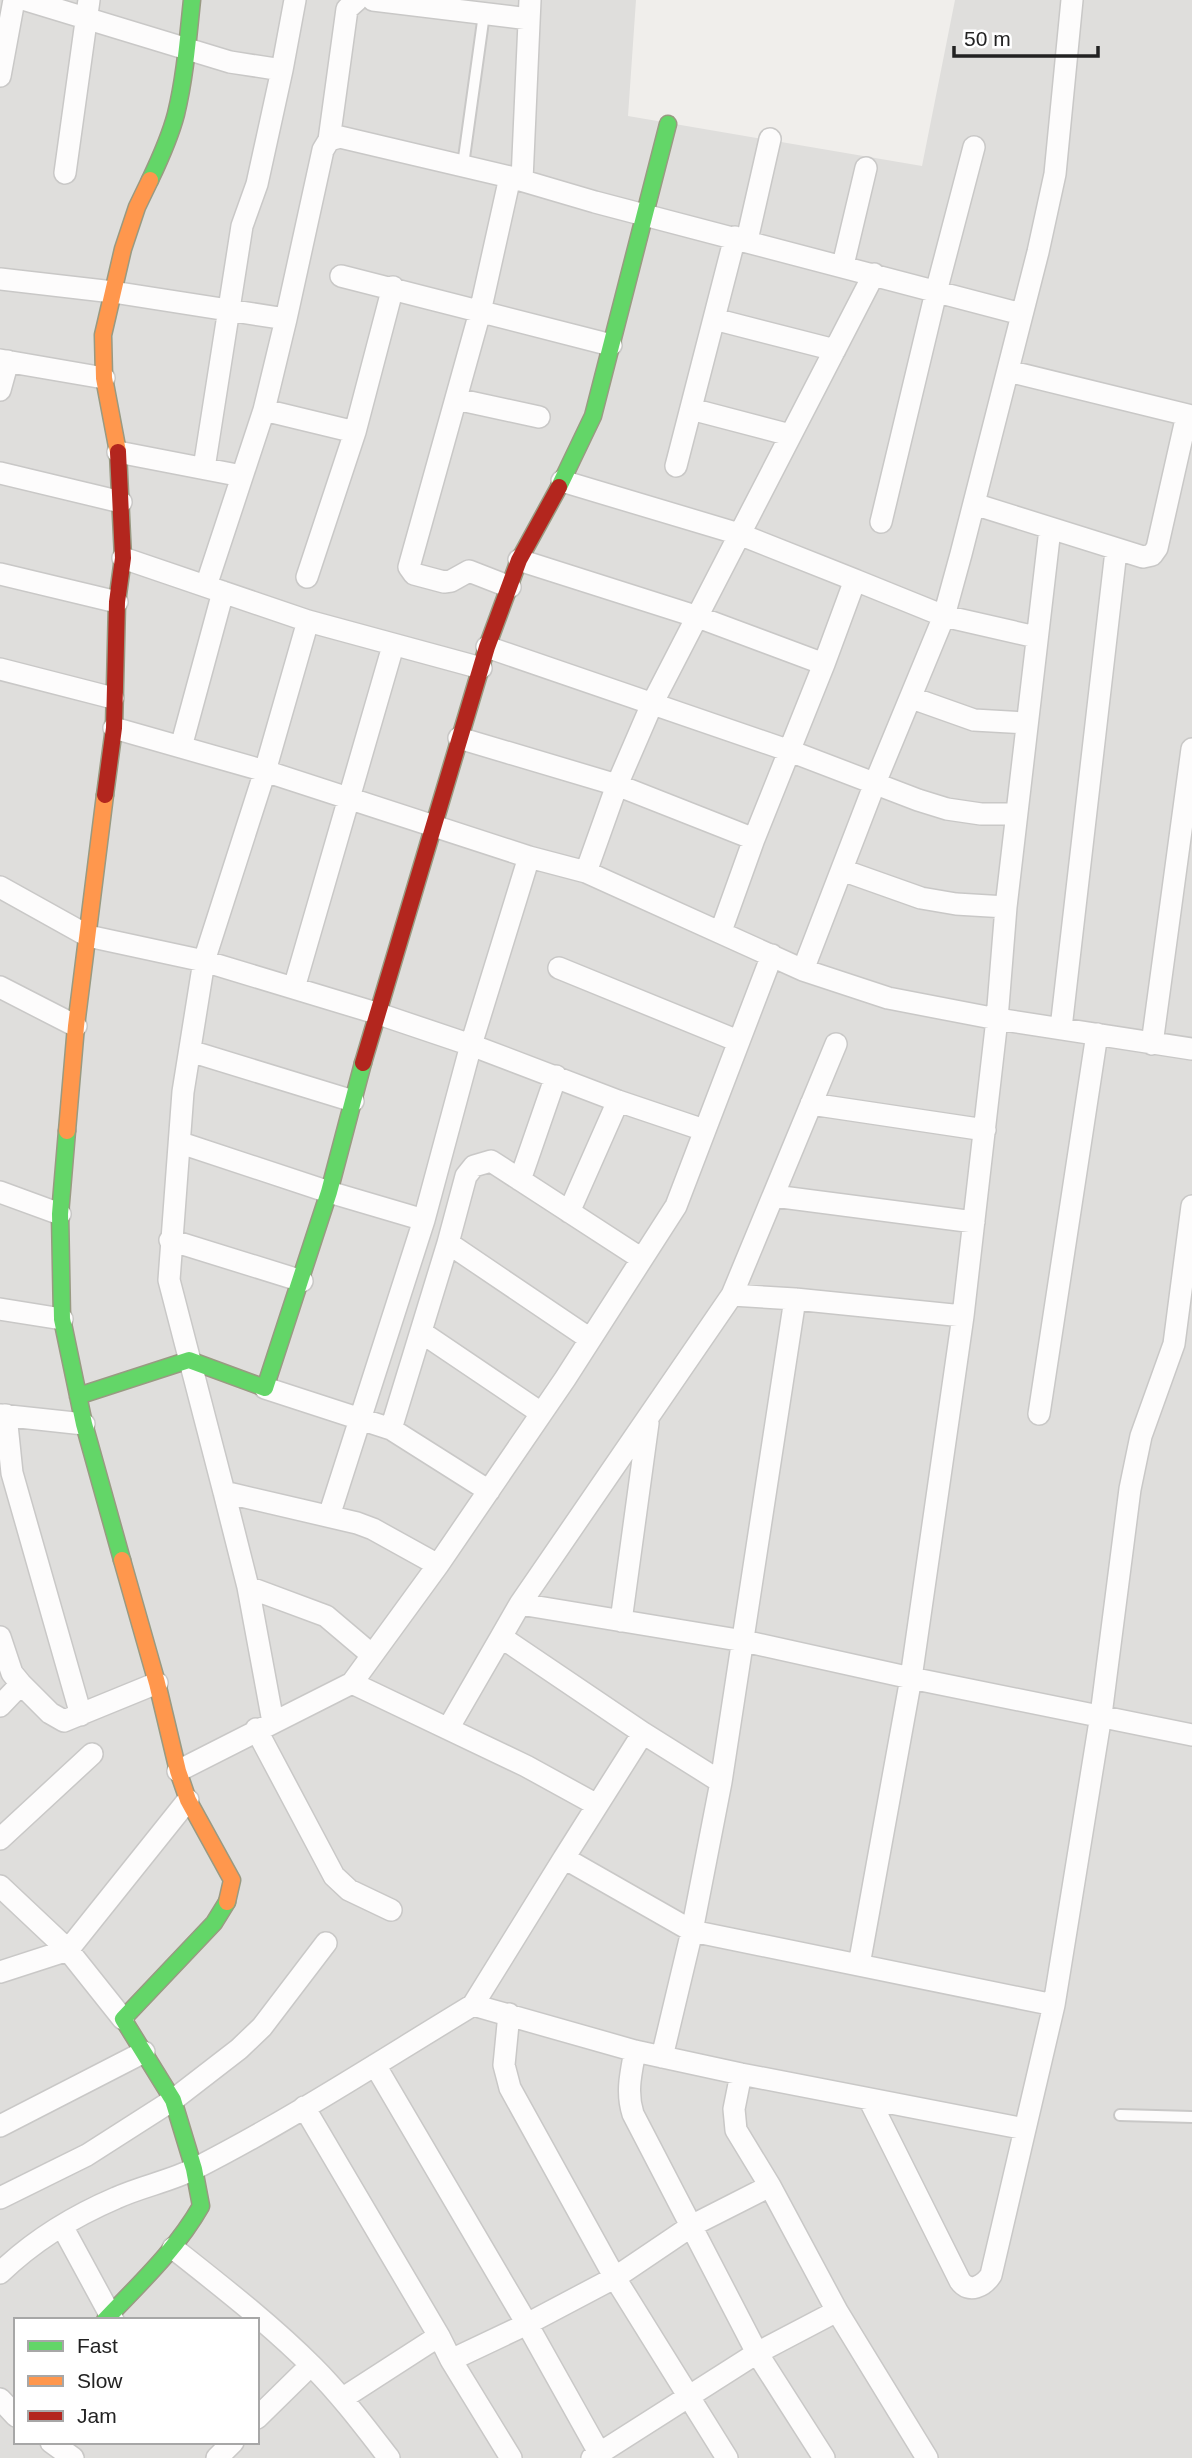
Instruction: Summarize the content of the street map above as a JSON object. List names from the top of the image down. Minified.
{"legend":["Fast","Slow","Jam"],"scale_bar":"50 m"}
